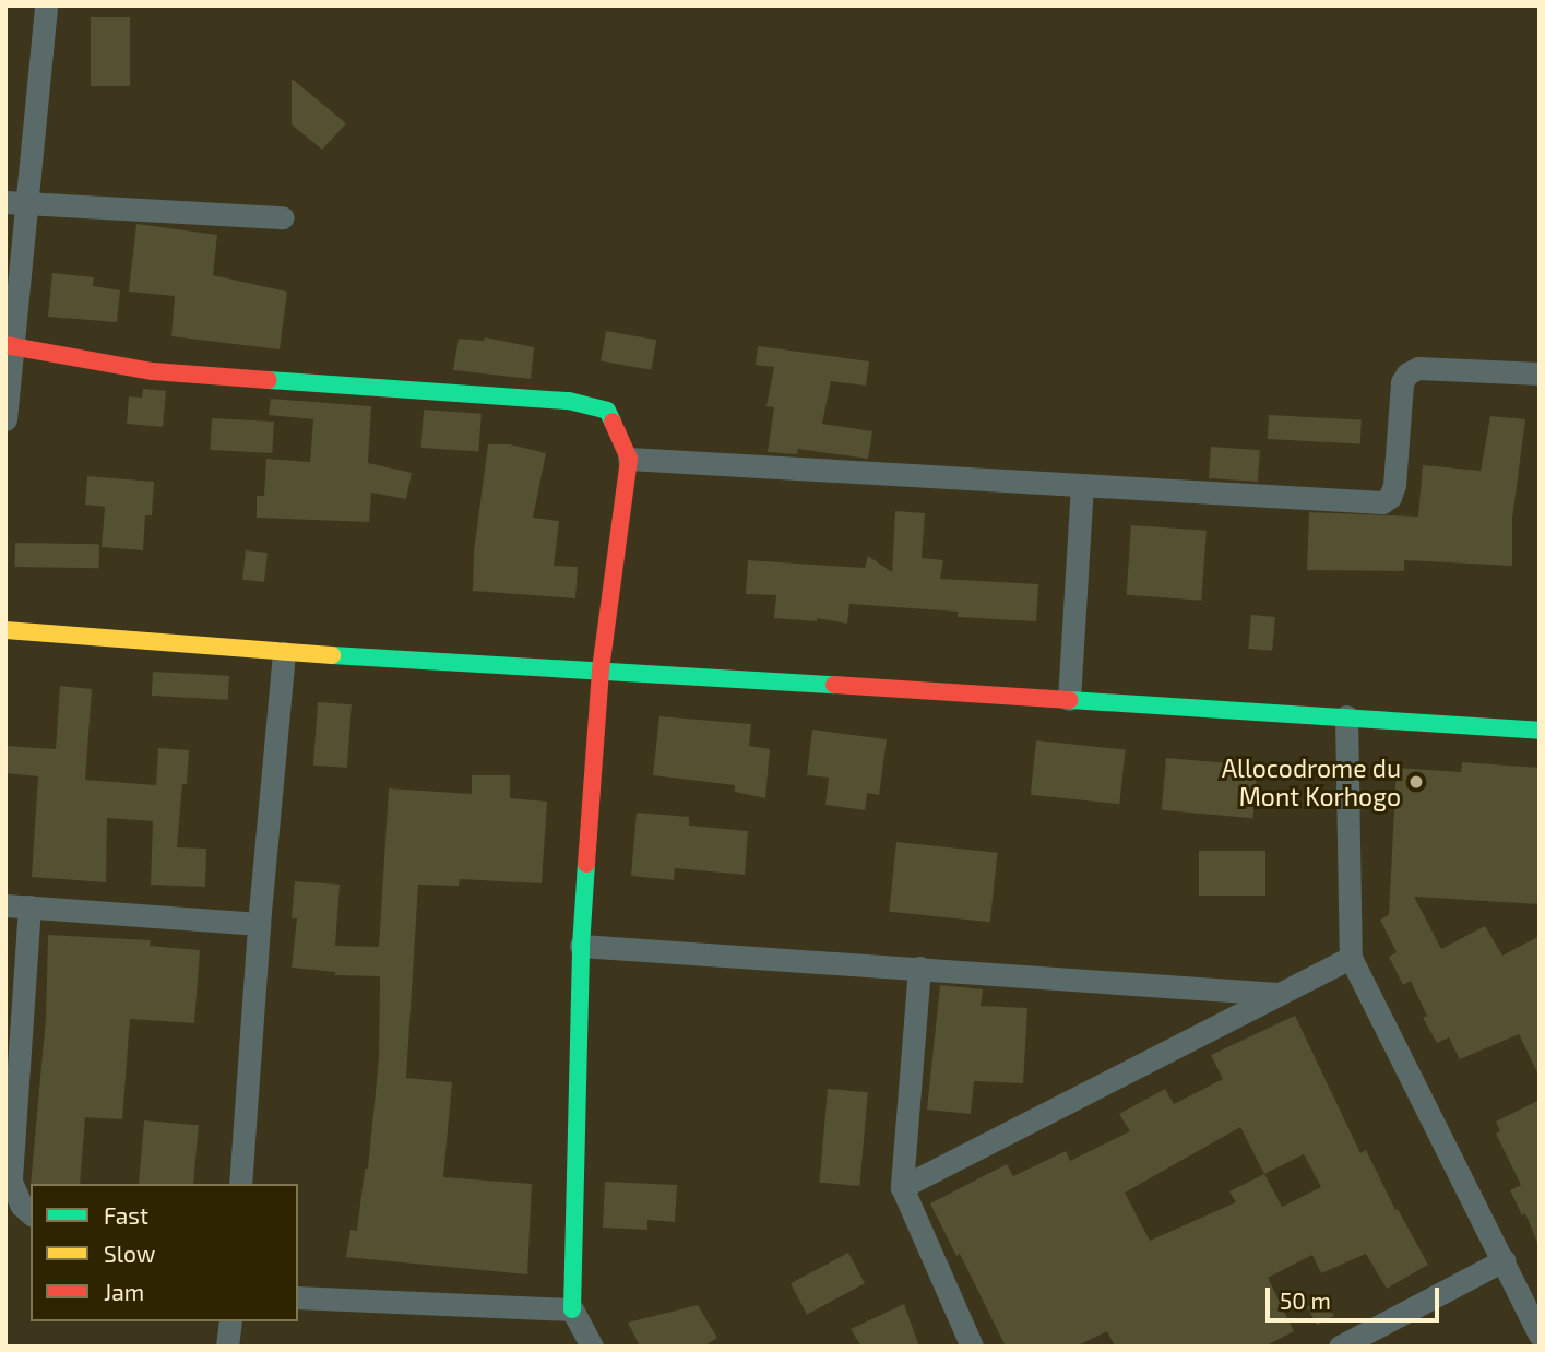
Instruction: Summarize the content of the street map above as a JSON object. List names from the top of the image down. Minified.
{"places":["Allocodrome du Mont Korhogo"],"legend":["Fast","Slow","Jam"],"scale_bar":"50 m"}
